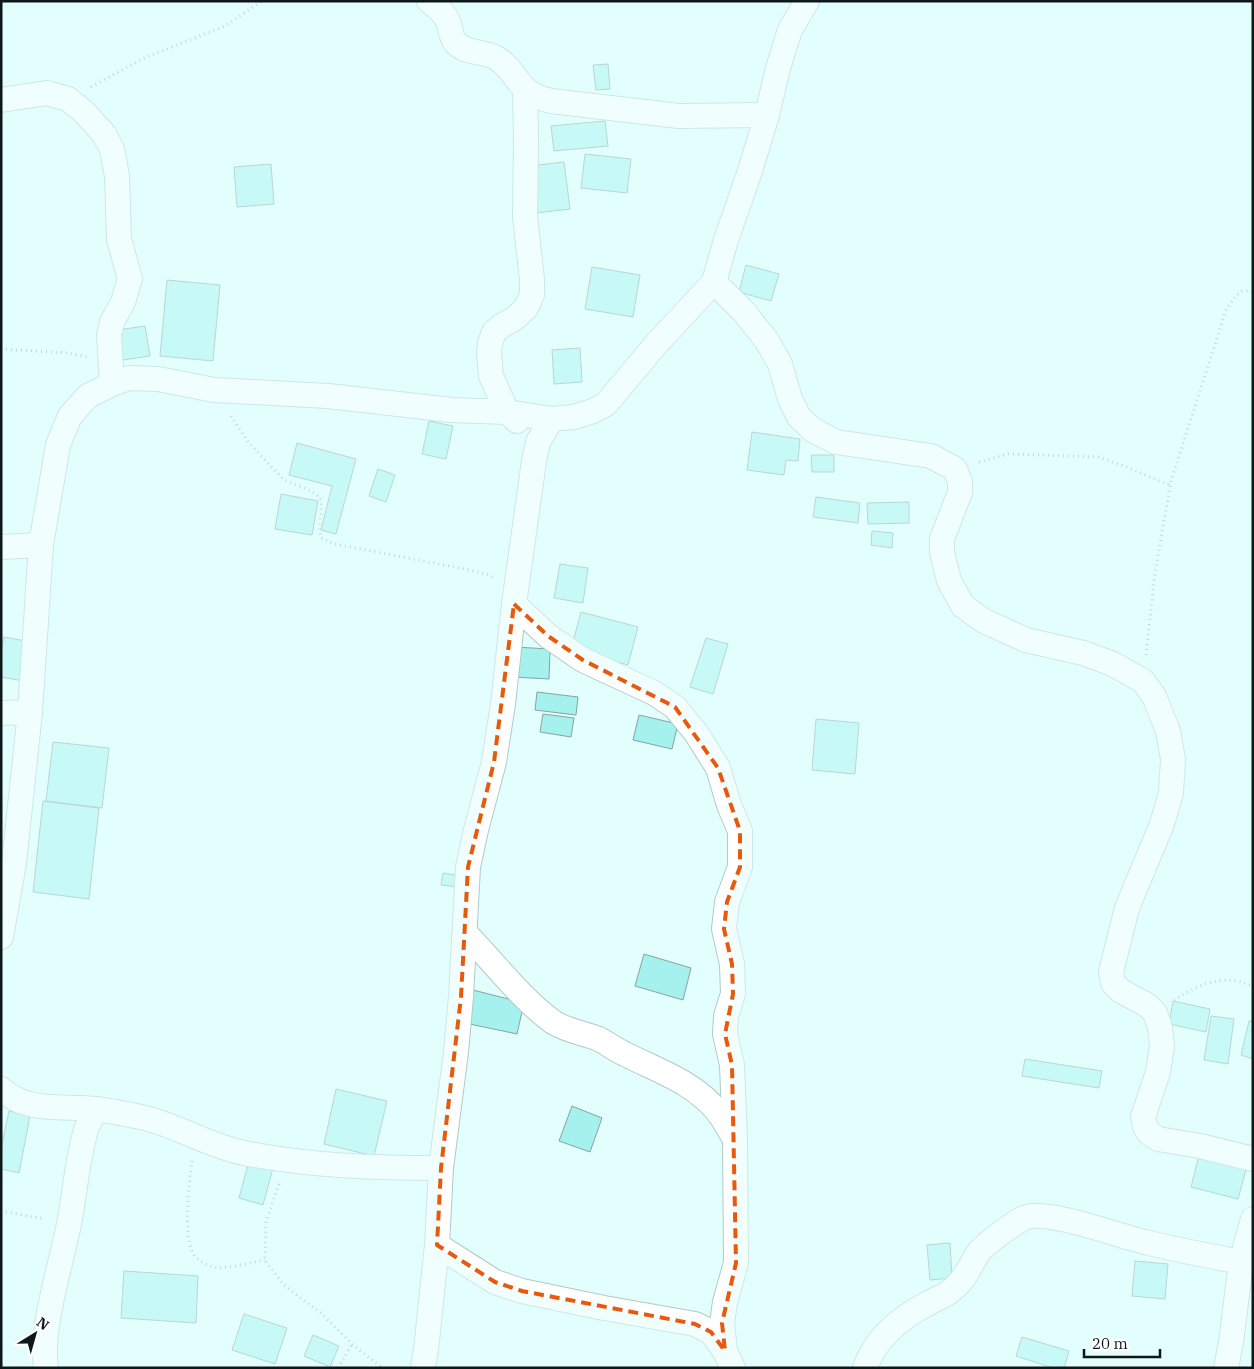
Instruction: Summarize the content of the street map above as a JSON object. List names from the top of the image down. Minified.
{"scale_bar":"20 m","north":"top right"}
